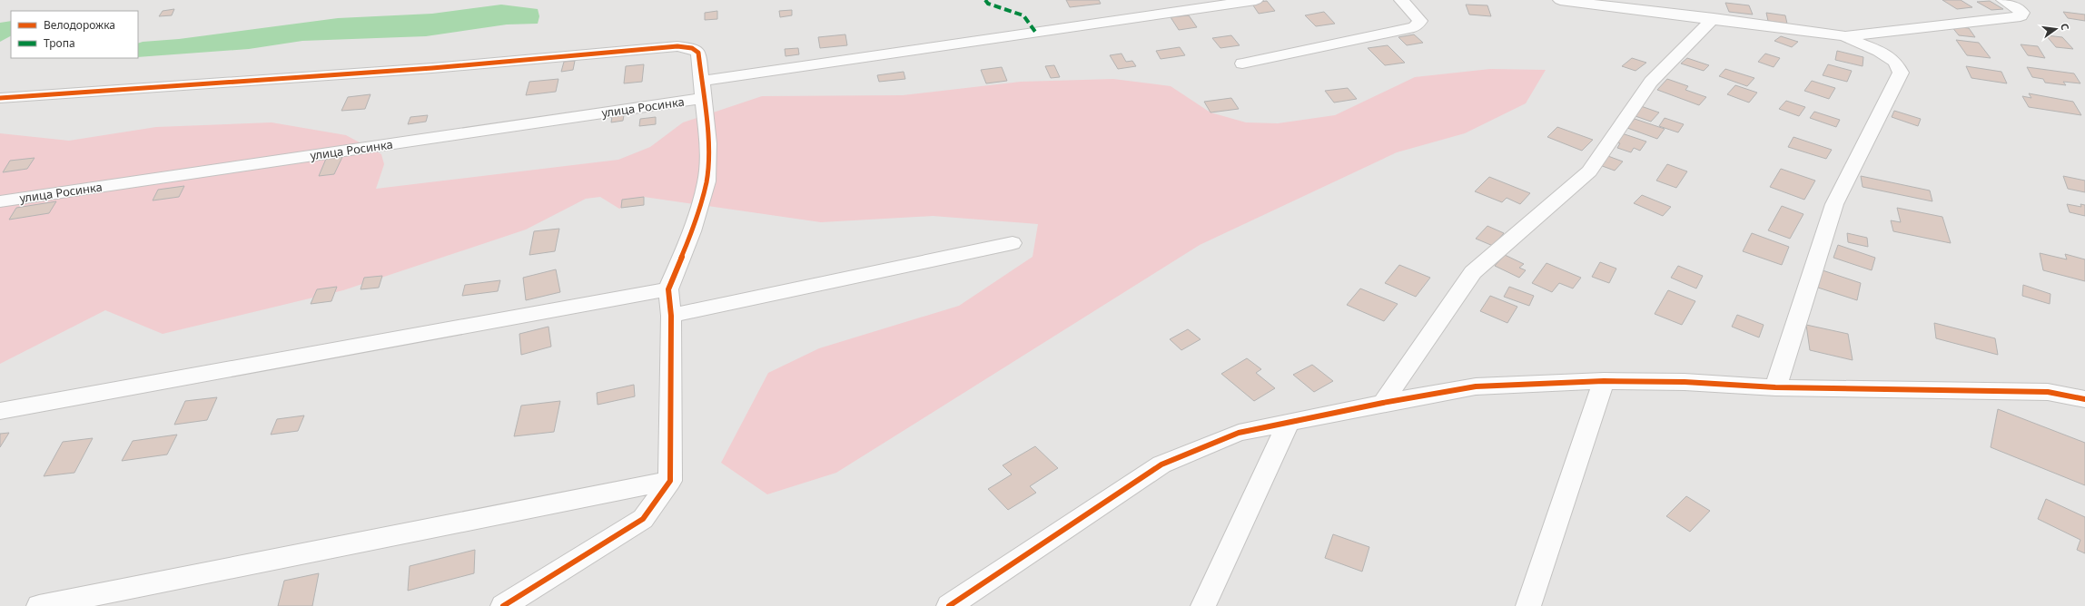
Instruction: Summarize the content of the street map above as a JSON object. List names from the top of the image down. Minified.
{"streets":{"street":["улица Росинка"]},"legend":["Велодорожка","Тропа"],"north":"right"}
